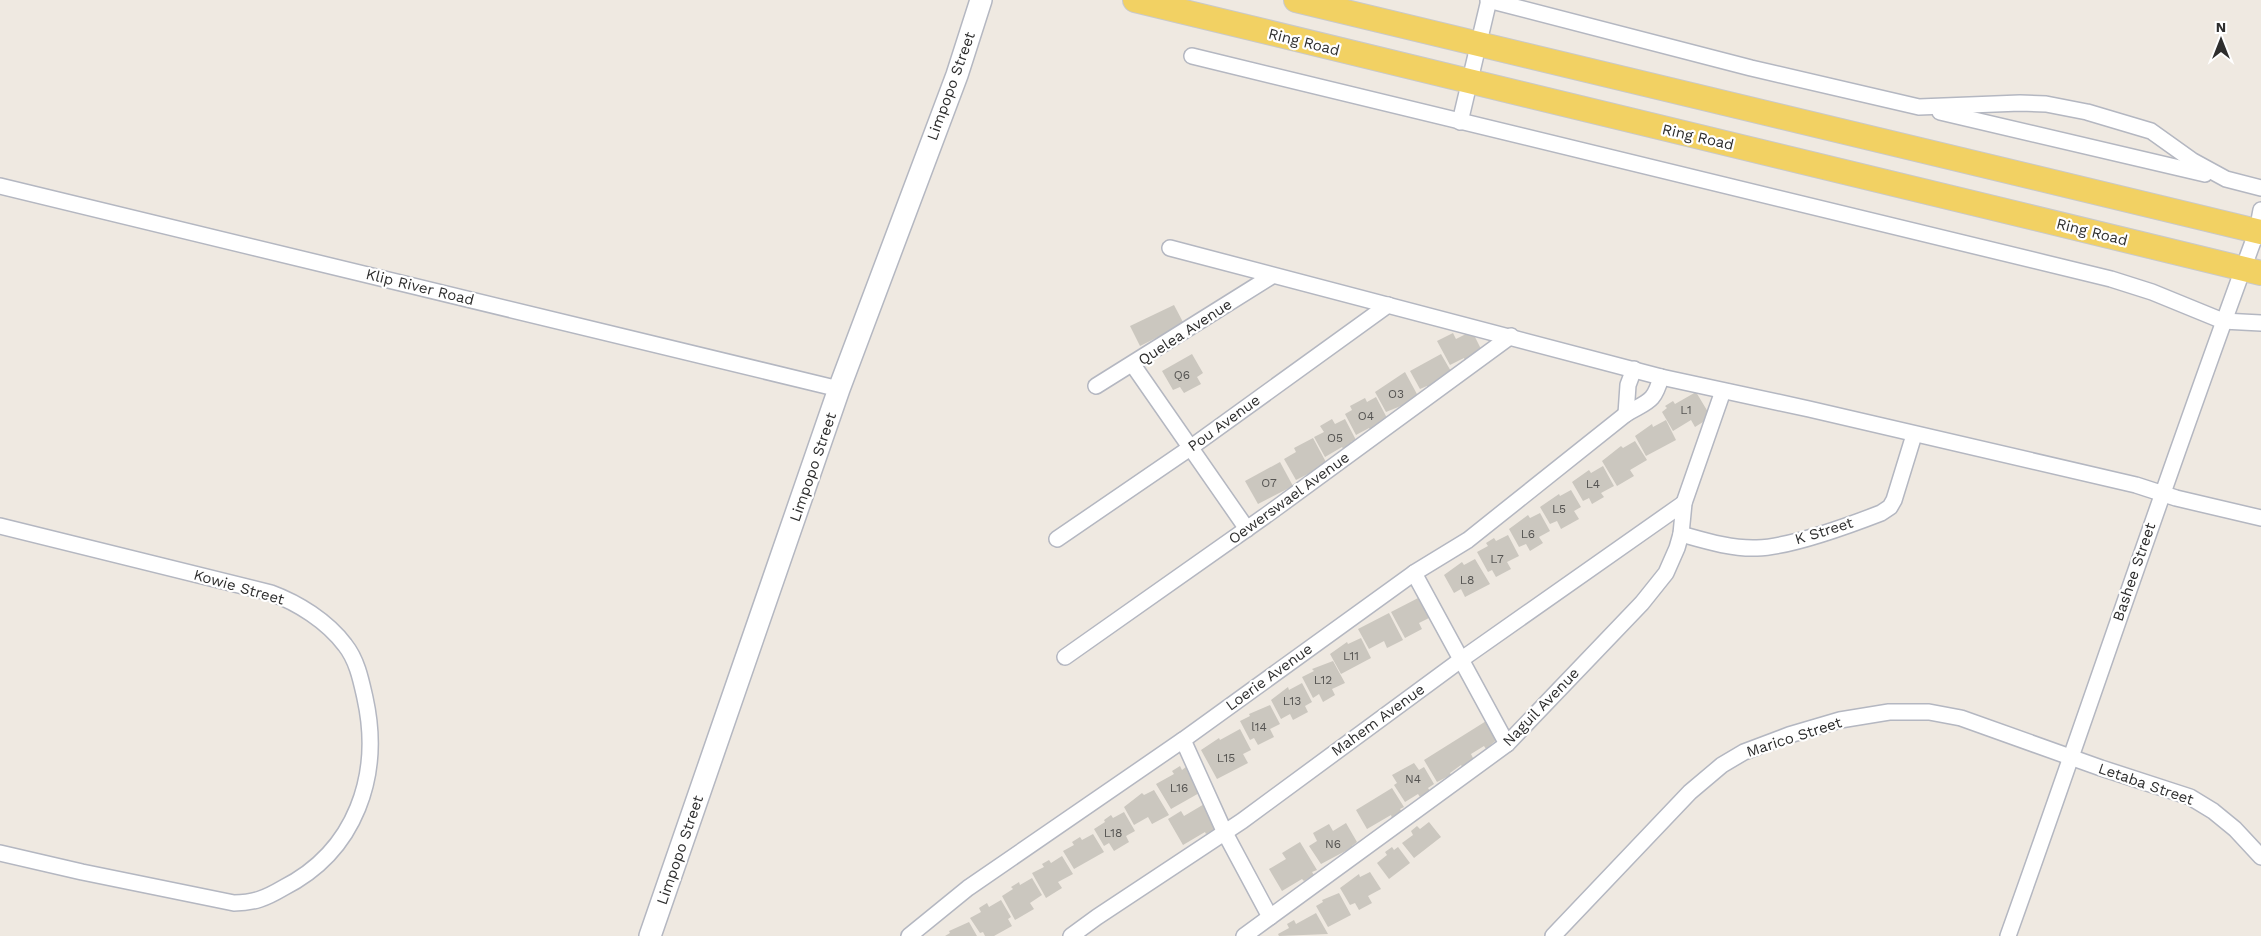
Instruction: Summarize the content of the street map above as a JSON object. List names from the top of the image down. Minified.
{"streets":{"main road":["Ring Road"],"street":["Limpopo Street","Klip River Road","Quelea Avenue","Pou Avenue","Oewerswael Avenue","K Street","Bashee Street","Kowie Street","Loerie Avenue","Naguil Avenue","Mahem Avenue","Marico Street","Letaba Street"]},"crossings":[["Ring Road","Bashee Street"],["Limpopo Street","Klip River Road"],["K Street","Naguil Avenue"],["Bashee Street","Marico Street"],["Bashee Street","Letaba Street"],["Naguil Avenue","Mahem Avenue"],["Marico Street","Letaba Street"]],"house_numbers":["Q6","O3","L1","O4","O5","O7","L4","L5","L6","L7","L8","L11","L12","L13","l14","L15","N4","L16","L18","N6"],"north":"top"}
